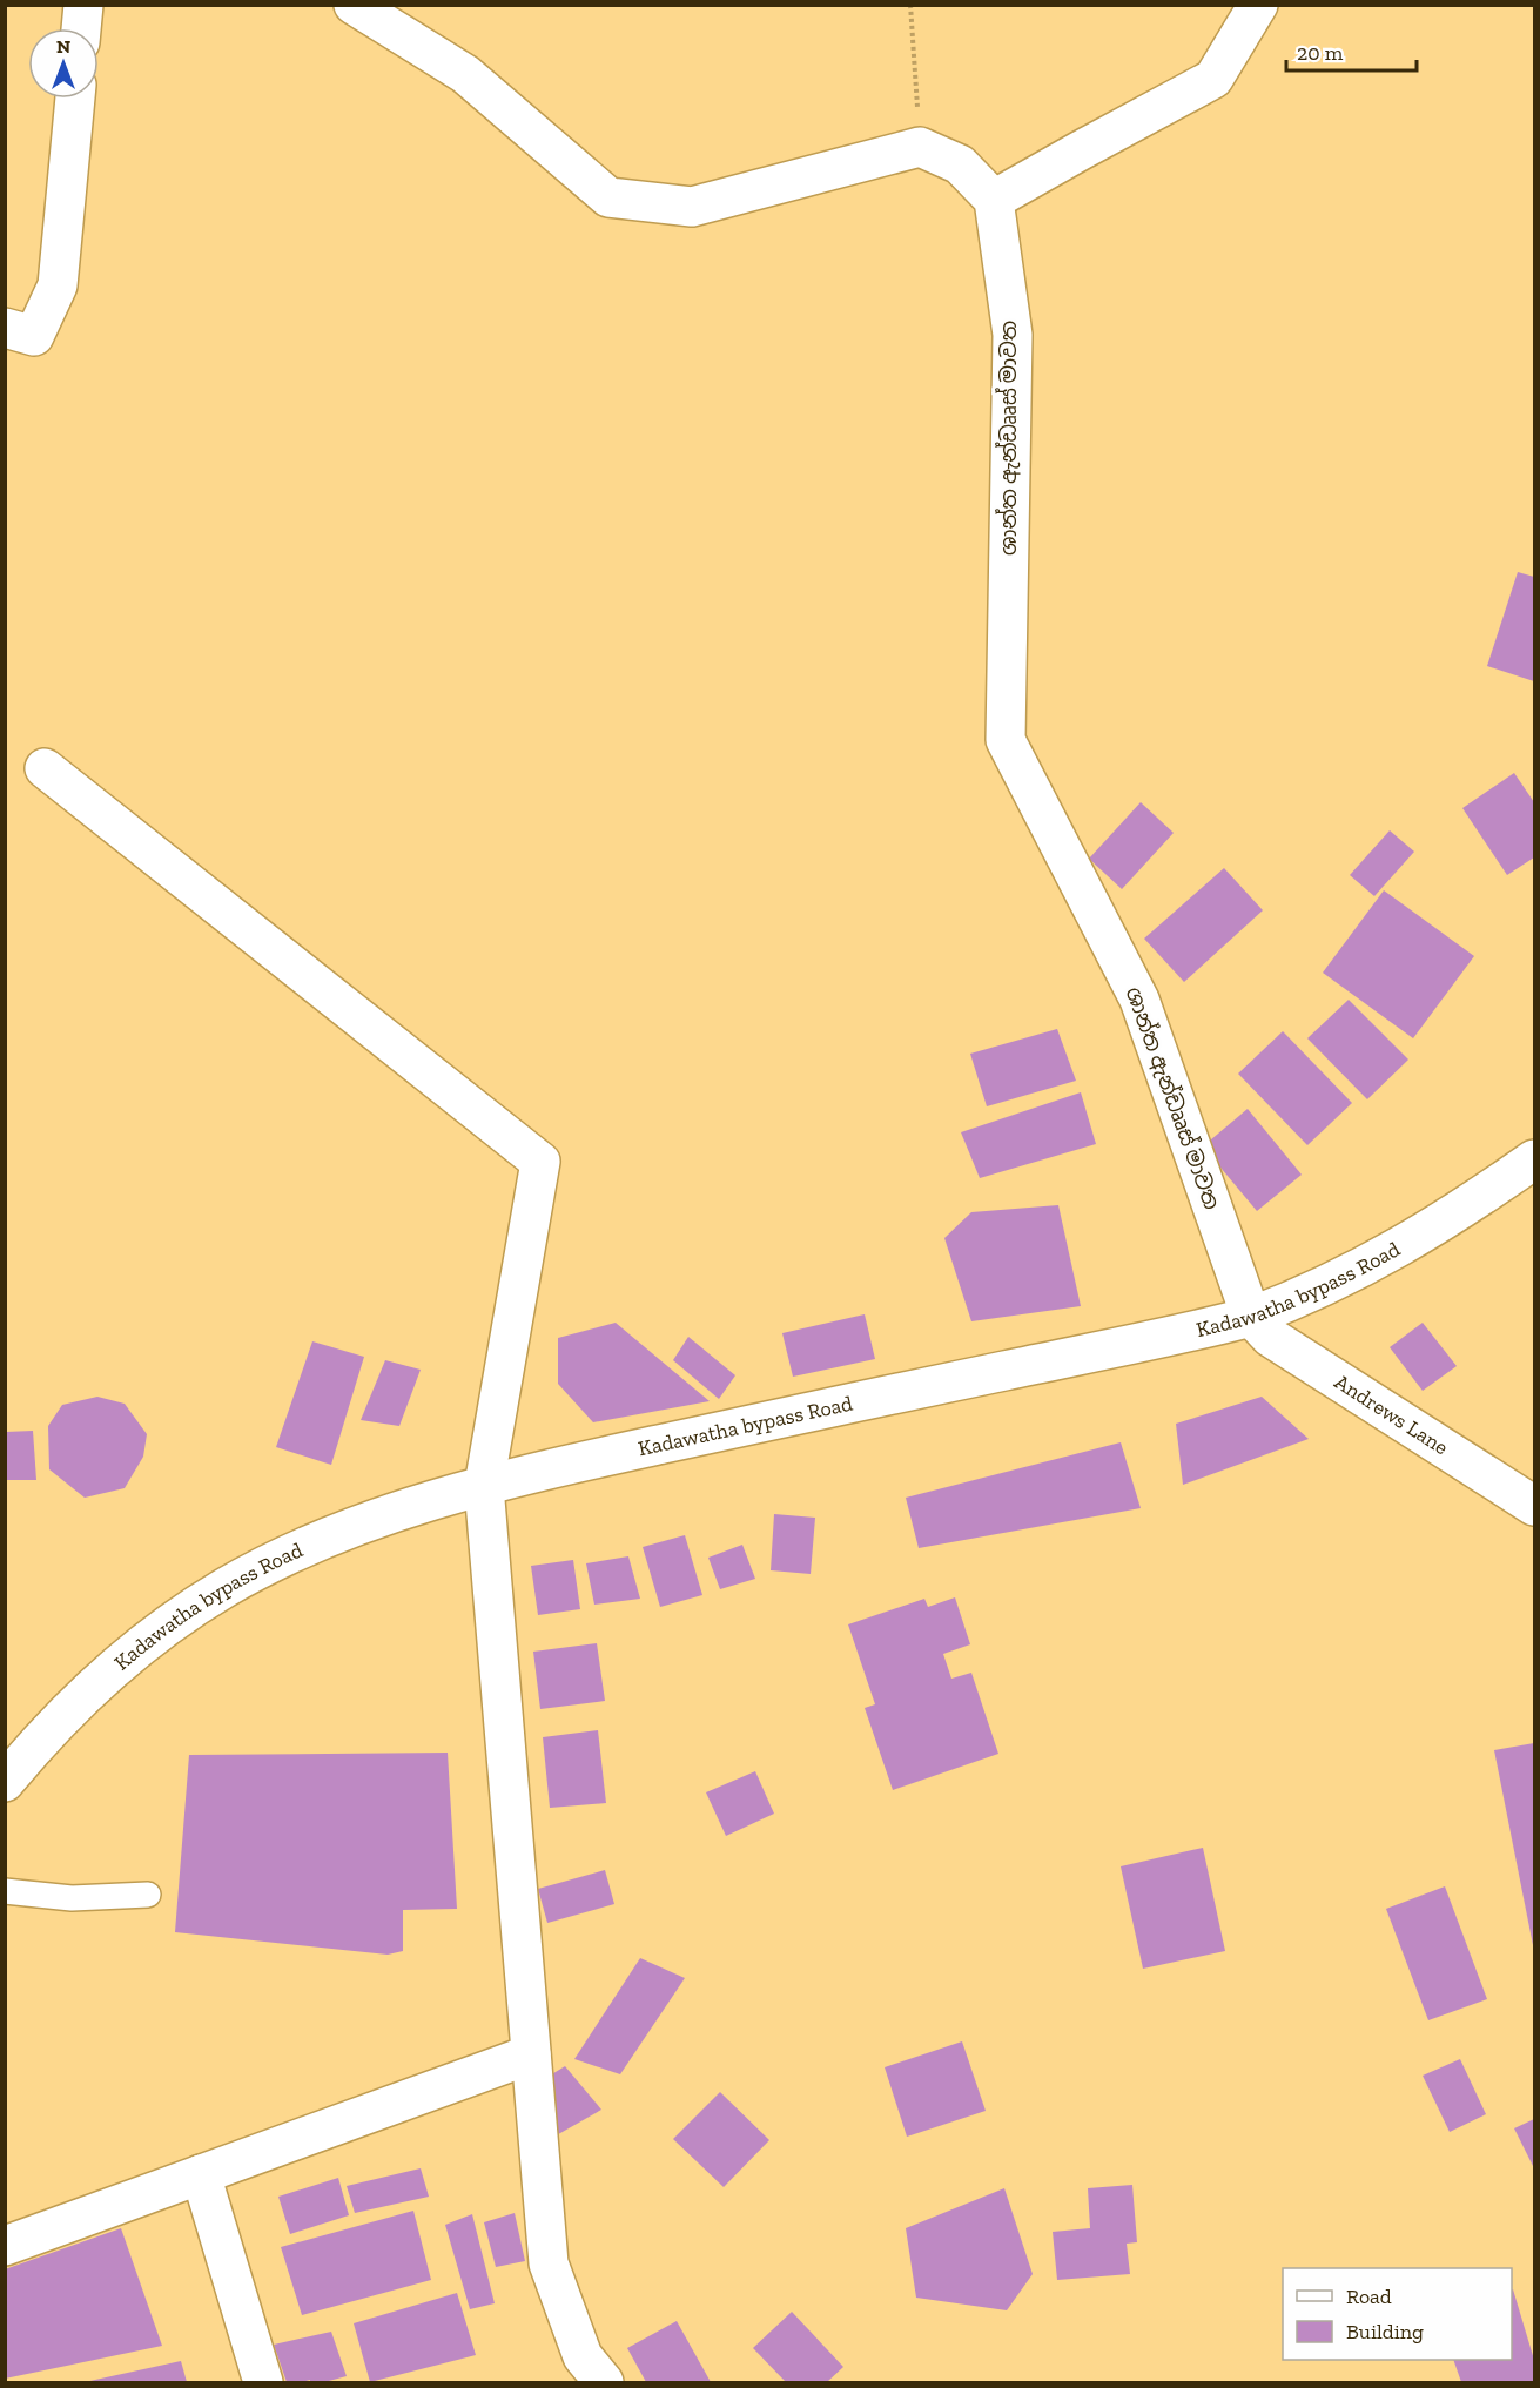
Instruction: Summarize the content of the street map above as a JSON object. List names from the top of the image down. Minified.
{"streets":{"street":["ශාන්ත ඇන්ඩෘෘස් මාවත","Kadawatha bypass Road","Andrews Lane"]},"crossings":[["ශාන්ත ඇන්ඩෘෘස් මාවත","Kadawatha bypass Road"],["ශාන්ත ඇන්ඩෘෘස් මාවත","Andrews Lane"],["Kadawatha bypass Road","Andrews Lane"]],"legend":["Road","Building"],"scale_bar":"20 m","north":"top"}
